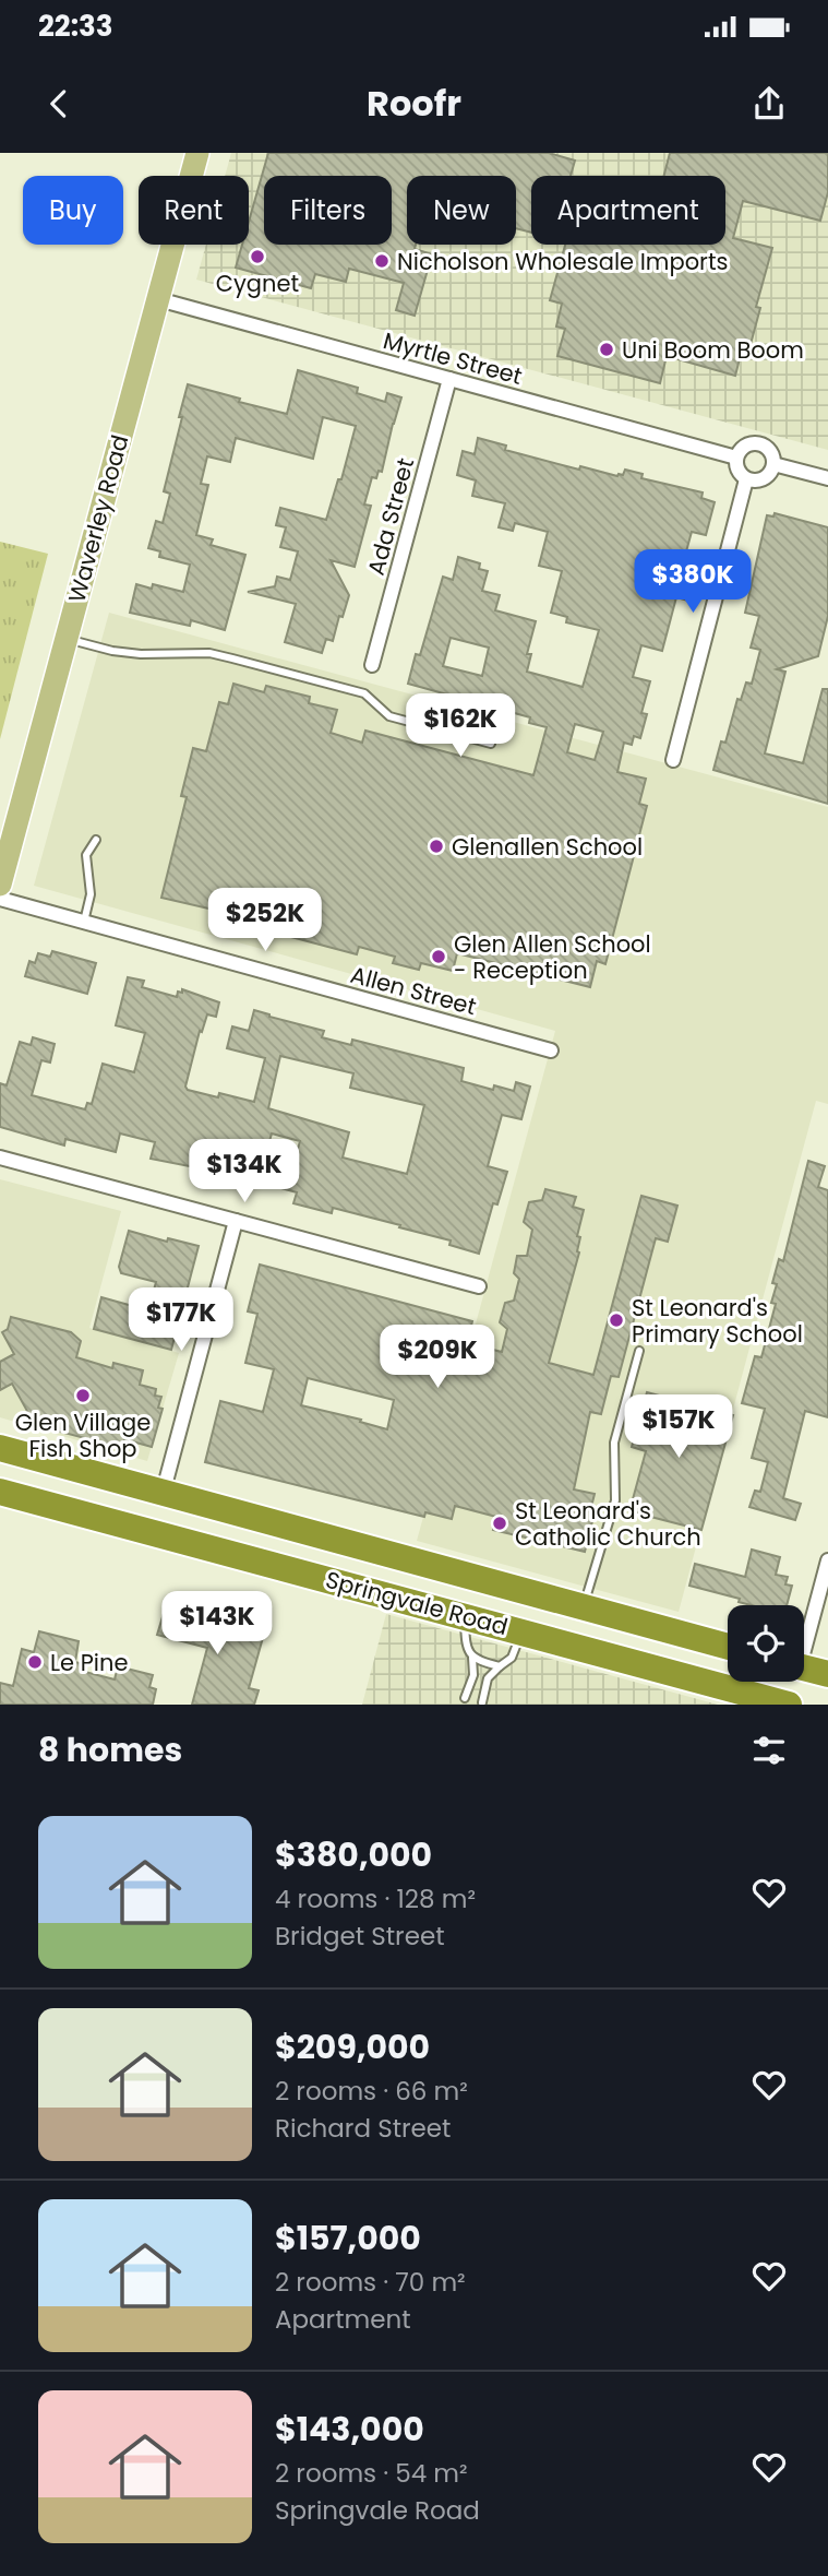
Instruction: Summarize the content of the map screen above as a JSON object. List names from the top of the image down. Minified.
{"streets":{"highway":["Springvale Road"],"main road":["Waverley Road"],"street":["Myrtle Street","Ada Street","Allen Street"]},"crossings":[["Myrtle Street","Ada Street"],["Myrtle Street","Waverley Road"]],"places":["Cygnet","Nicholson Wholesale Imports","Uni Boom Boom","Glenallen School","Glen Allen School - Reception","St Leonard's Primary School","Glen Village Fish Shop","St Leonard's Catholic Church","Le Pine"],"page":{"status":"22:33","header":"Roofr","chip":["Buy","Rent","Filters","New","Apartment"],"price":["$380K","$162K","$252K","$134K","$177K","$209K","$157K","$143K"],"heading":"8 homes","list":[{"name":"$380,000","note":"4 rooms · 128 m² · Bridget Street"},{"name":"$209,000","note":"2 rooms · 66 m² · Richard Street"},{"name":"$157,000","note":"2 rooms · 70 m² · Apartment"},{"name":"$143,000","note":"2 rooms · 54 m² · Springvale Road"}]}}
